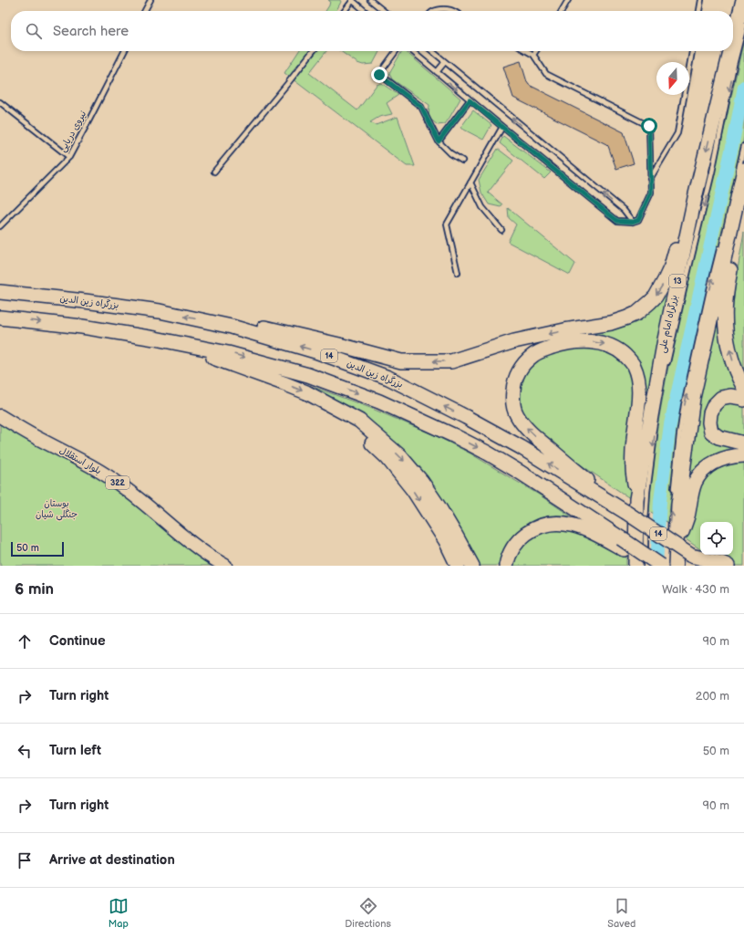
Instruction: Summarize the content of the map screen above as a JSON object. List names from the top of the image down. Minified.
{"streets":{"highway":["13","بزرگراه زین الدین","بزرگراه امام علی","14"],"main road":["بلوار استقلال","322"],"lane":["نیروی دریایی"]},"parks":["بوستان جنگلی شیان"],"scale_bar":"50 m","north":"bottom","page":{"search":"Search here","scale":"50 m","heading":["6 min","Walk · 430 m"],"list":[["Continue","90 m"],["Turn right","200 m"],["Turn left","50 m"],["Turn right","90 m"],"Arrive at destination"],"nav":["Map","Directions","Saved"]}}
